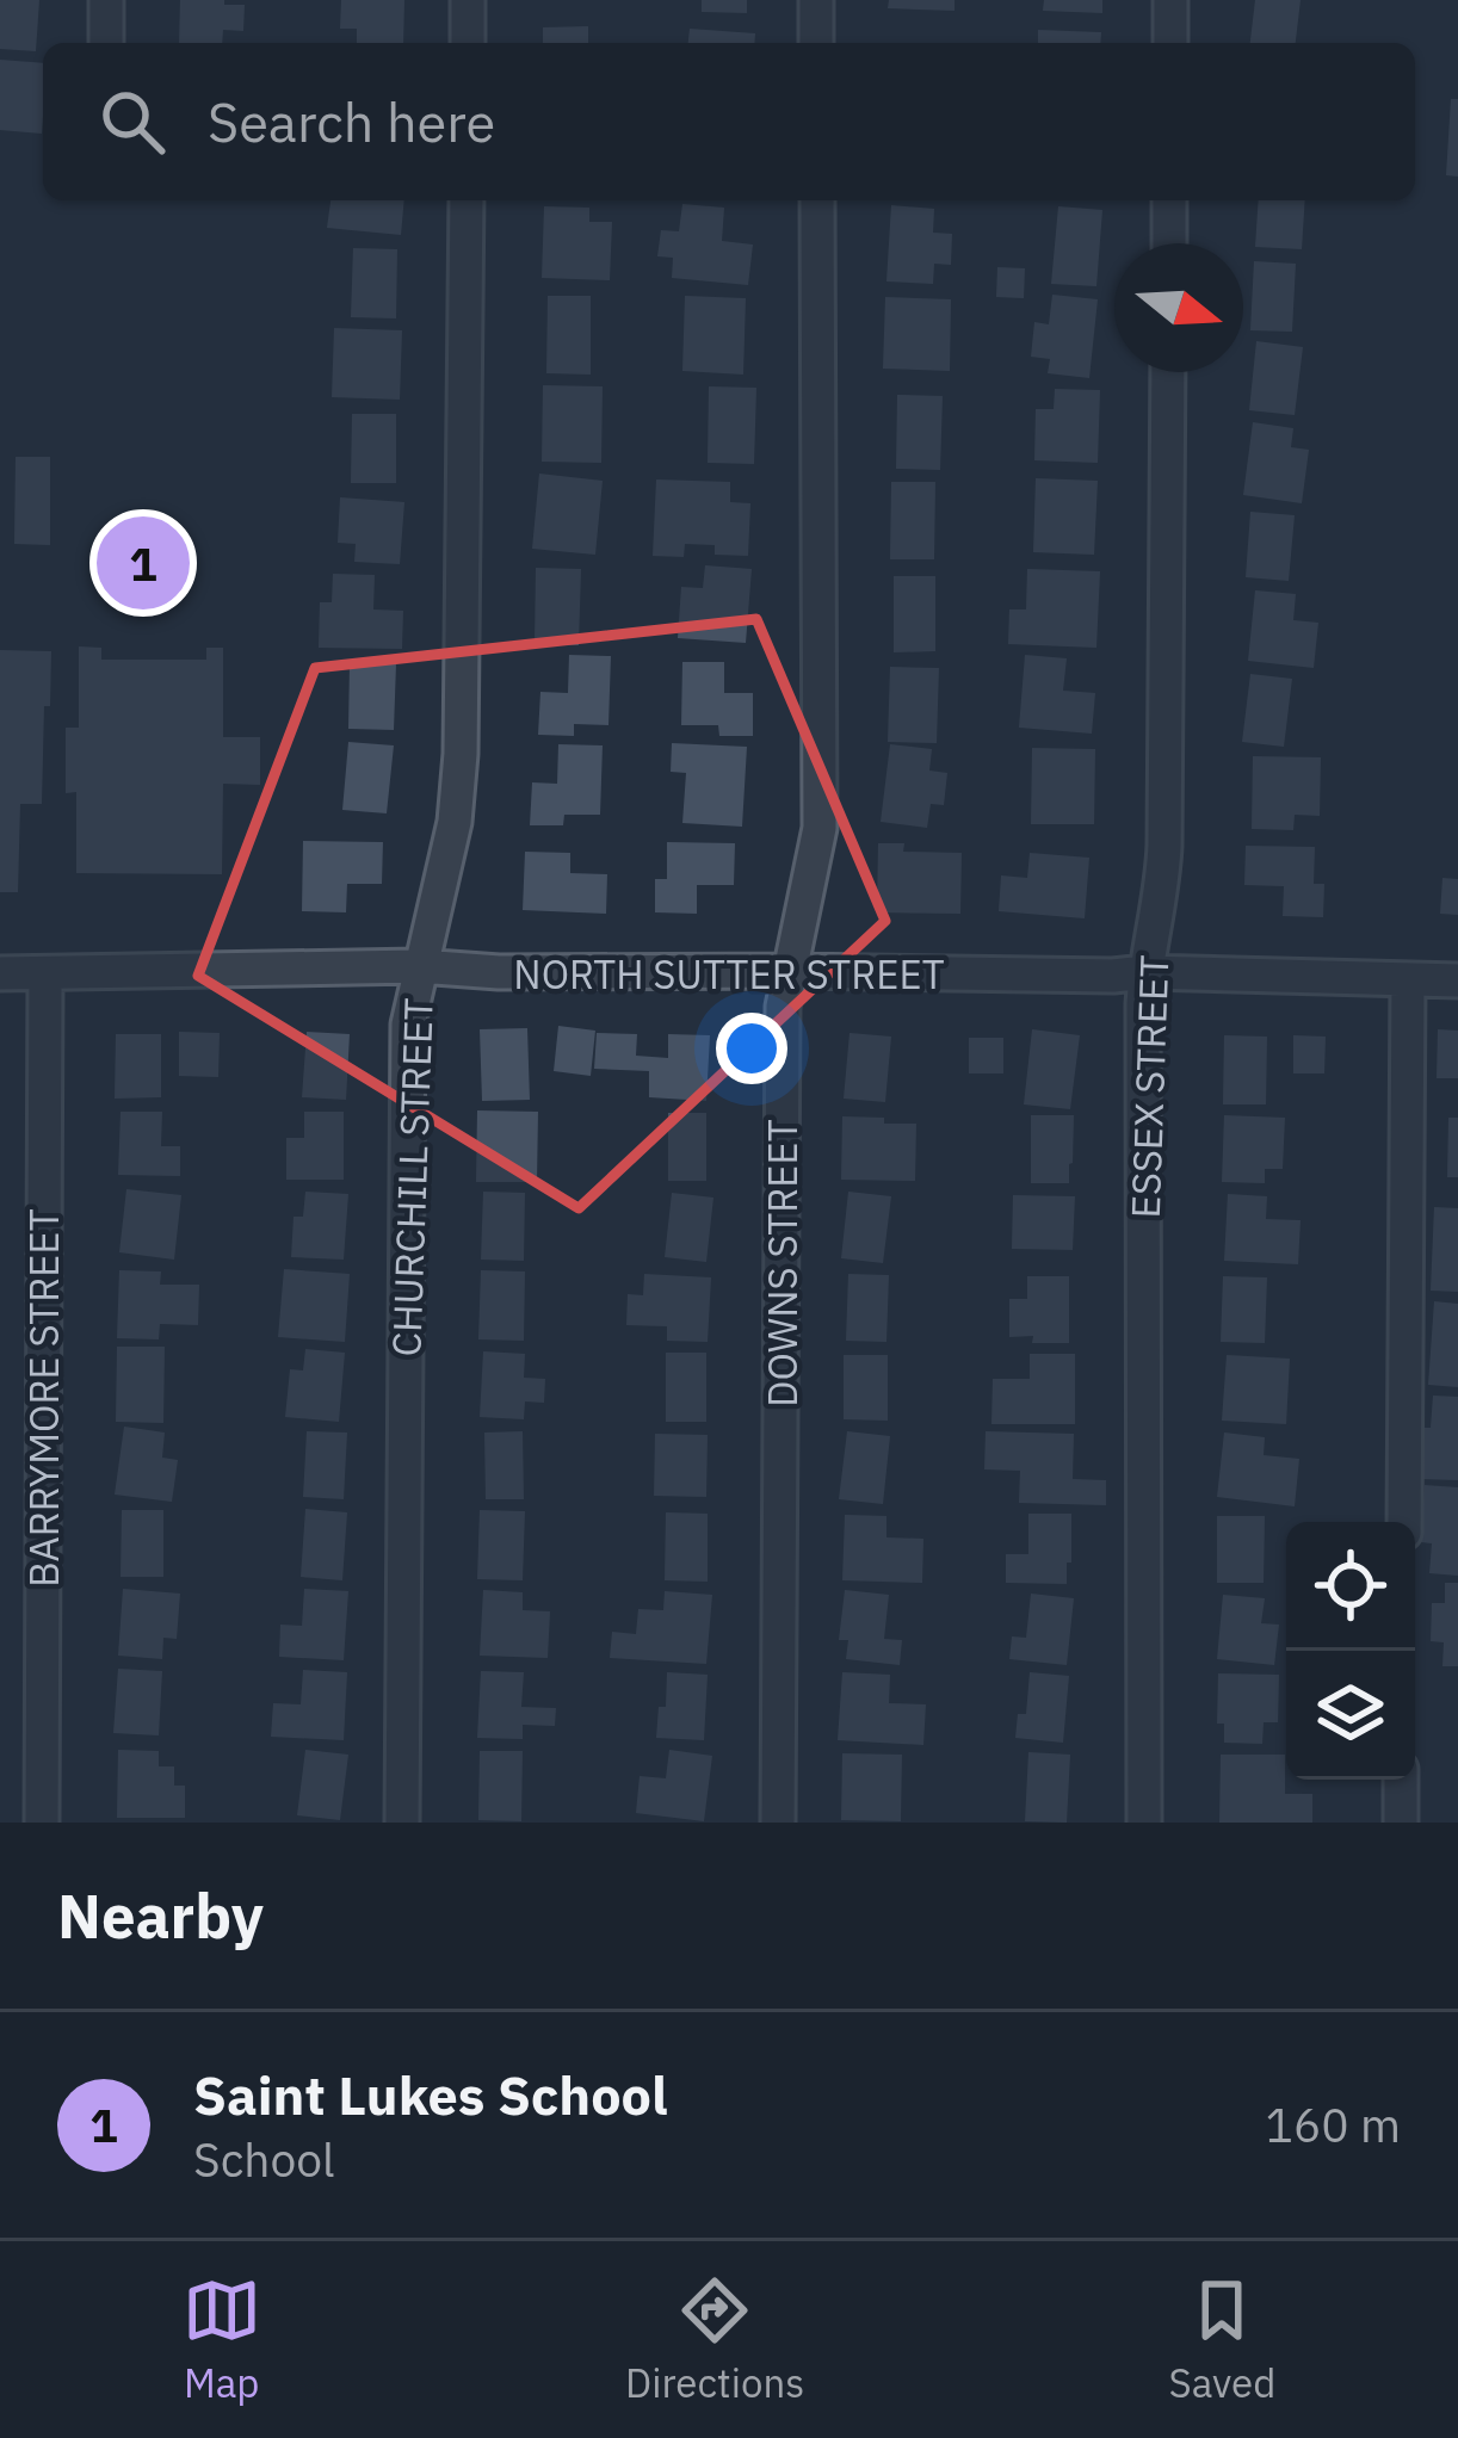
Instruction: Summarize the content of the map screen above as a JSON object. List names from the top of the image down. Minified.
{"streets":{"street":["NORTH SUTTER STREET","ESSEX STREET","CHURCHILL STREET","DOWNS STREET","BARRYMORE STREET"]},"crossings":[["NORTH SUTTER STREET","ESSEX STREET"],["NORTH SUTTER STREET","CHURCHILL STREET"],["NORTH SUTTER STREET","DOWNS STREET"],["NORTH SUTTER STREET","BARRYMORE STREET"]],"north":"right","page":{"search":"Search here","pins":"1","heading":"Nearby","list":[{"mark":"1","name":"Saint Lukes School","note":"School","value":"160 m"}],"nav":["Map","Directions","Saved"]}}
